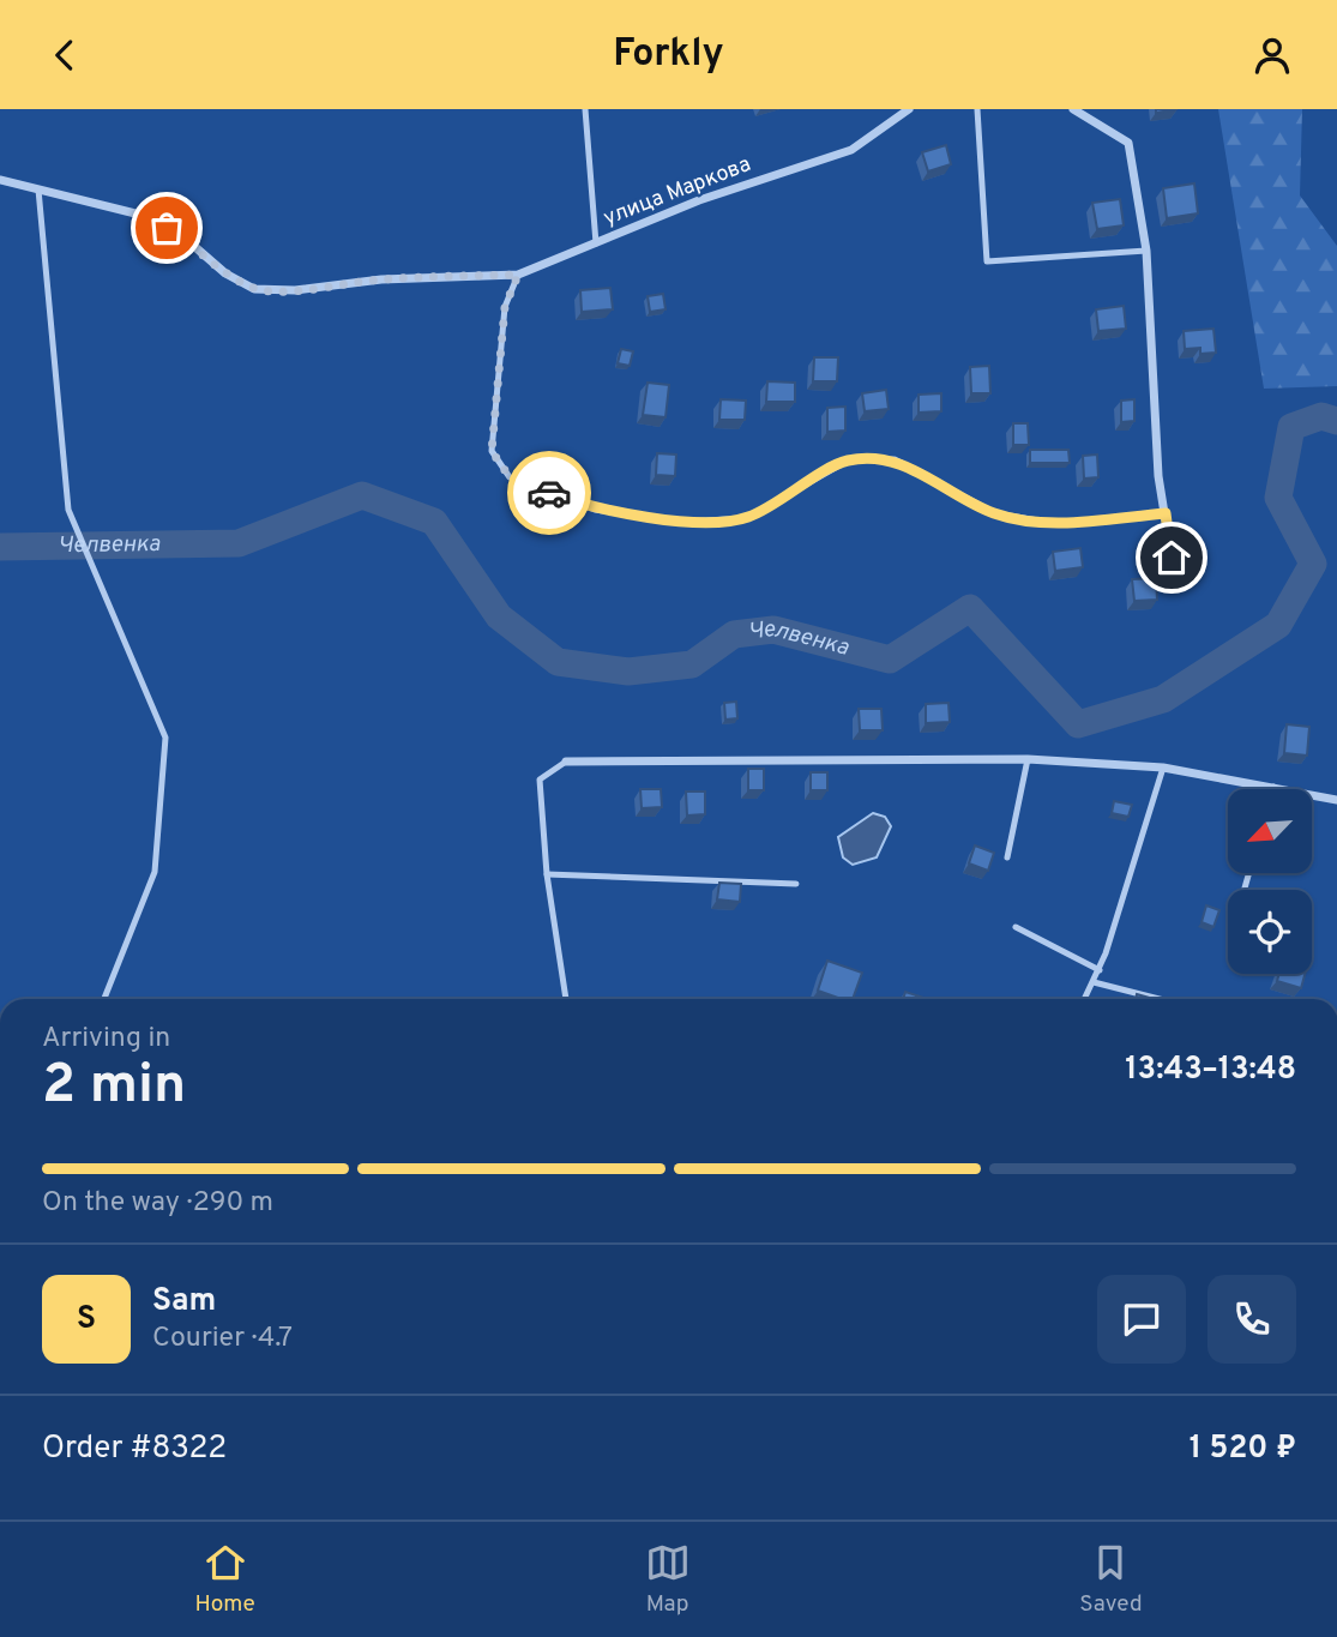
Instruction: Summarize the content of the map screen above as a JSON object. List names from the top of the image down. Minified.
{"streets":{"street":["улица Маркова"]},"water":["Челвенка"],"north":"bottom left","page":{"header":"Forkly","heading":["2 min","Arriving in","13:43–13:48"],"panel":["Sam","Courier · 4.7","Order #8322","1 520 ₽"],"bar":"On the way · 290 m","round":"S","tabs":["Home","Map","Saved"]}}
